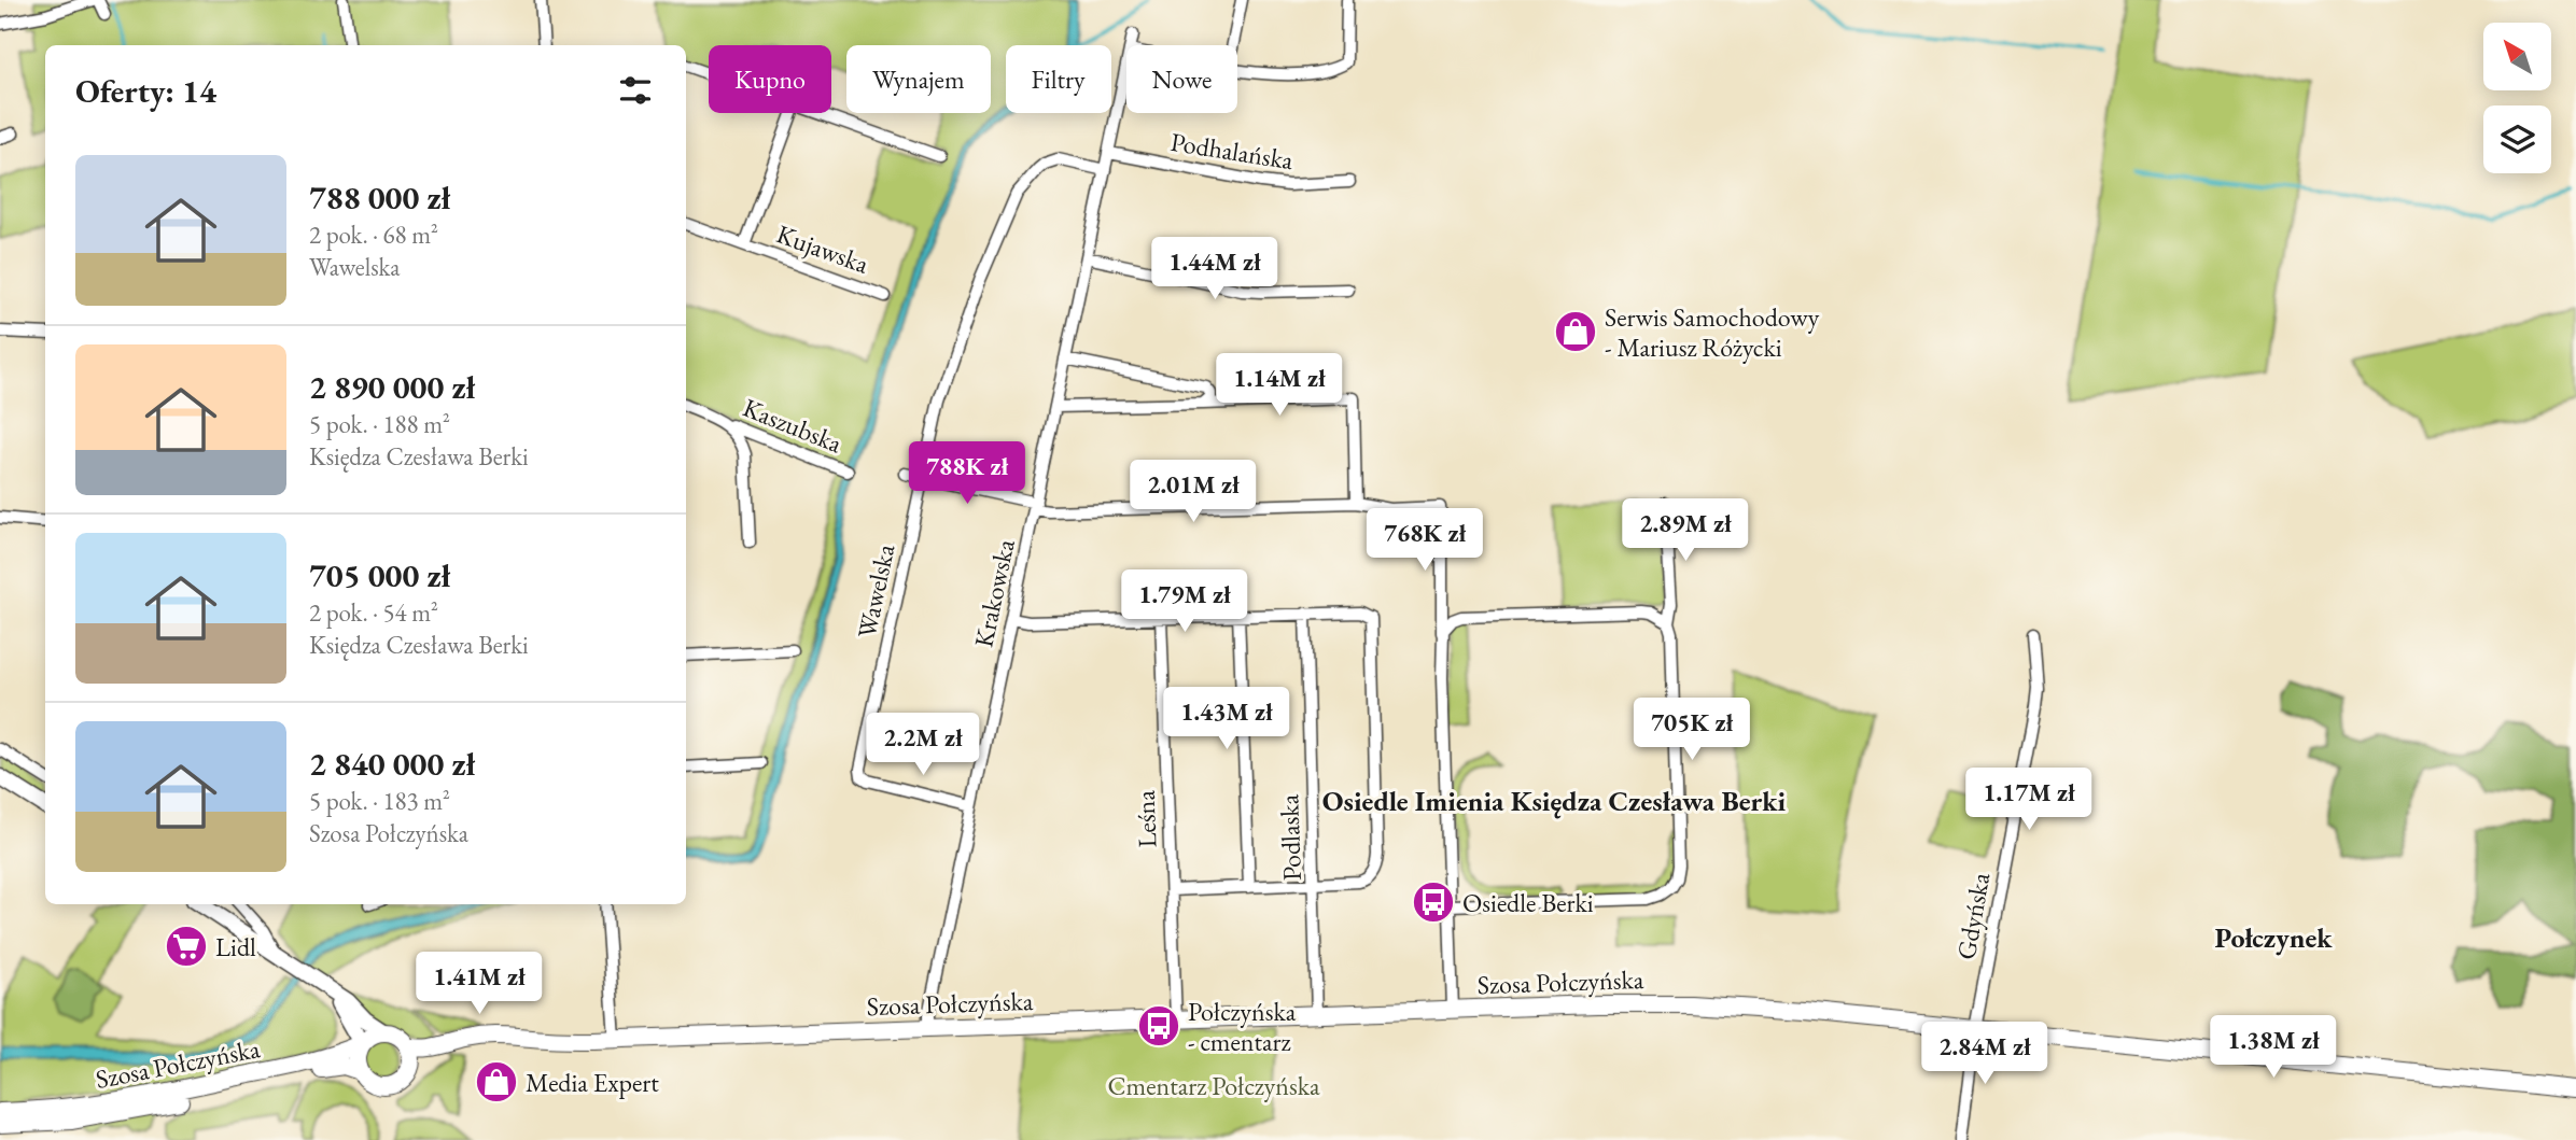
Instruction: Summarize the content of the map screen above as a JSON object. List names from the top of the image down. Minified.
{"streets":{"main road":["Szosa Połczyńska"],"street":["Podhalańska","Kujawska","Kaszubska","Wawelska","Krakowska","Leśna","Podlaska","Gdyńska"]},"crossings":[["Podhalańska","Krakowska"],["Wawelska","Krakowska"],["Krakowska","Szosa Połczyńska"],["Leśna","Szosa Połczyńska"],["Podlaska","Szosa Połczyńska"],["Gdyńska","Szosa Połczyńska"]],"districts":["Osiedle Imienia Księdza Czesława Berki","Połczynek"],"parks":["Cmentarz Połczyńska"],"places":{"shop":["Serwis Samochodowy - Mariusz Różycki","Media Expert"],"bus stop":["Osiedle Berki","Połczyńska - cmentarz"],"supermarket":["Lidl"]},"north":"top left","page":{"chip":["Kupno","Wynajem","Filtry","Nowe"],"heading":"Oferty: 14","list":[{"name":"788 000 zł","note":"2 pok. · 68 m² · Wawelska"},{"name":"2 890 000 zł","note":"5 pok. · 188 m² · Księdza Czesława Berki"},{"name":"705 000 zł","note":"2 pok. · 54 m² · Księdza Czesława Berki"},{"name":"2 840 000 zł","note":"5 pok. · 183 m² · Szosa Połczyńska"}],"price":["1.44M zł","1.14M zł","788K zł","2.01M zł","2.89M zł","768K zł","1.79M zł","1.43M zł","705K zł","2.2M zł","1.17M zł","1.41M zł","1.38M zł","2.84M zł"]}}
